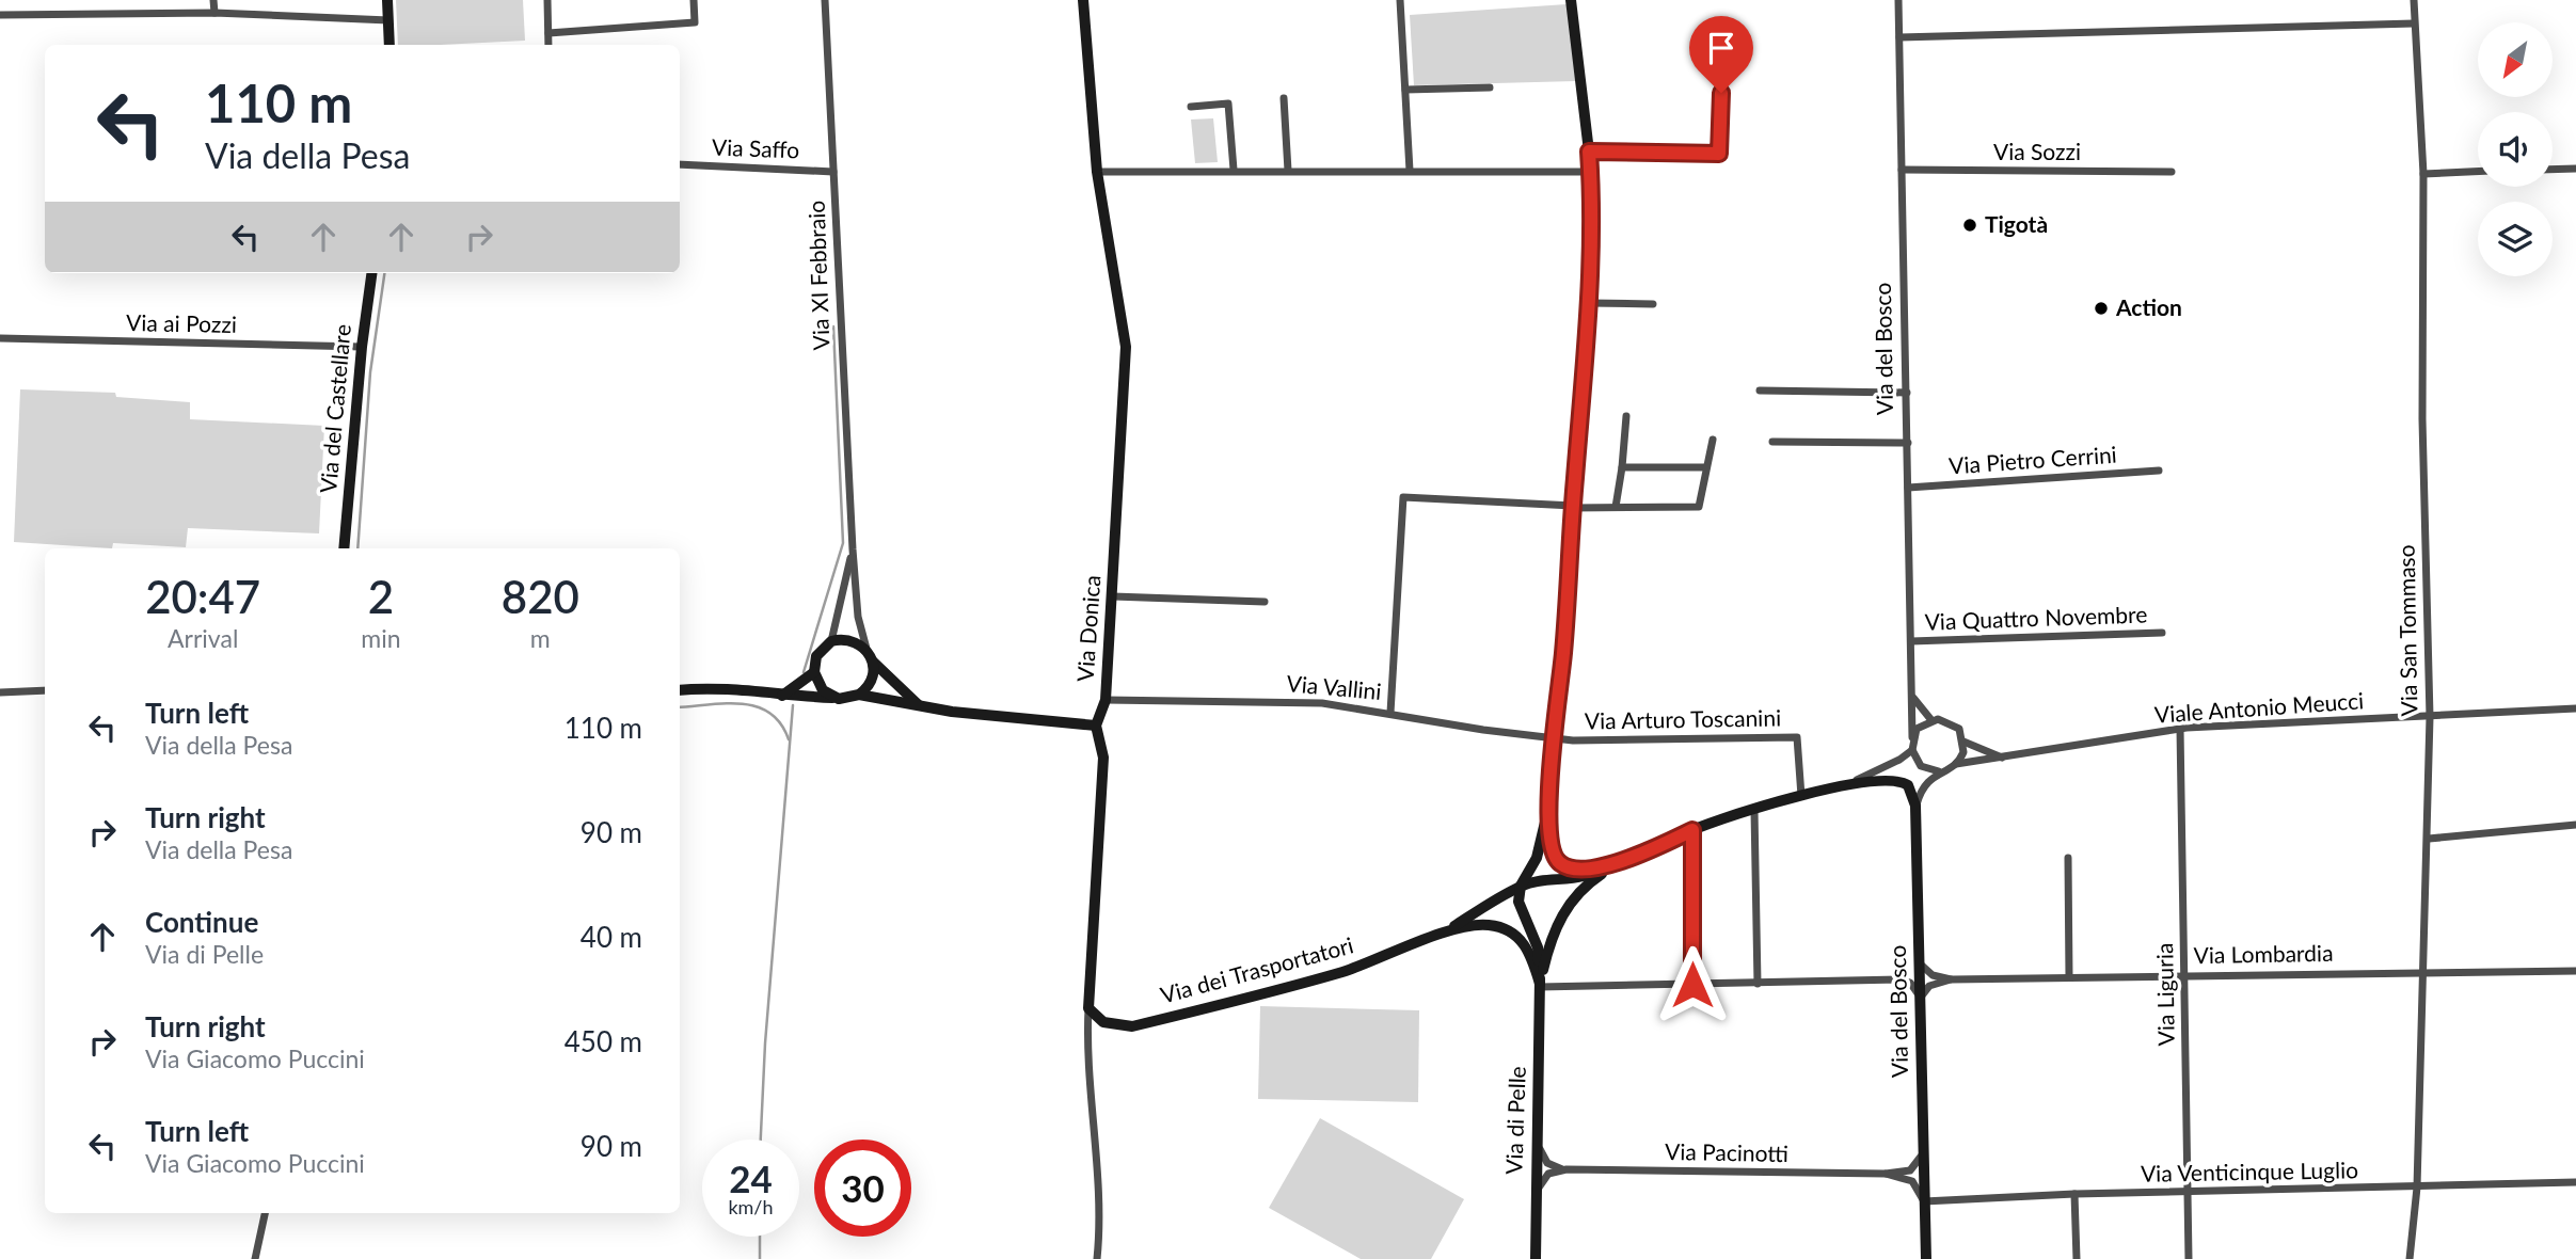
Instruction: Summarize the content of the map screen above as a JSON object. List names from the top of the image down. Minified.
{"streets":{"street":["Via Saffo","Via Sozzi","Via XI Febbraio","Via ai Pozzi","Via del Bosco","Via del Castellare","Via Pietro Cerrini","Via Quattro Novembre","Via Donica","Via San Tommaso","Via Vallini","Viale Antonio Meucci","Via Arturo Toscanini","Via Lombardia","Via dei Trasportatori","Via Liguria","Via di Pelle","Via Pacinotti","Via Venticinque Luglio"]},"crossings":[["Via Saffo","Via XI Febbraio"],["Via Sozzi","Via del Bosco"],["Via ai Pozzi","Via del Castellare"],["Via del Bosco","Via Pietro Cerrini"],["Via del Bosco","Via Quattro Novembre"],["Via del Bosco","Viale Antonio Meucci"],["Via del Bosco","Via Pacinotti"],["Via del Bosco","Via Venticinque Luglio"],["Via Donica","Via Vallini"],["Via San Tommaso","Viale Antonio Meucci"],["Via San Tommaso","Via Lombardia"],["Via San Tommaso","Via Venticinque Luglio"],["Via Vallini","Via Arturo Toscanini"],["Viale Antonio Meucci","Via Liguria"],["Via Lombardia","Via Liguria"],["Via dei Trasportatori","Via di Pelle"],["Via Liguria","Via Venticinque Luglio"],["Via Pacinotti","Via Venticinque Luglio"]],"places":["Tigotà","Action"],"north":"bottom left","page":{"turn":["110 m","Via della Pesa"],"eta":["20:47","Arrival","2","min","820","m"],"list":[{"name":"Turn left","note":"Via della Pesa","value":"110 m"},{"name":"Turn right","note":"Via della Pesa","value":"90 m"},{"name":"Continue","note":"Via di Pelle","value":"40 m"},{"name":"Turn right","note":"Via Giacomo Puccini","value":"450 m"},{"name":"Turn left","note":"Via Giacomo Puccini","value":"90 m"}],"speed":"24 km/h","limit":"30"}}
